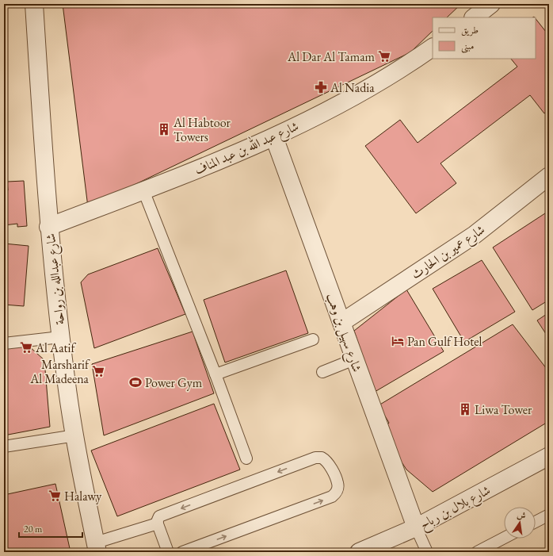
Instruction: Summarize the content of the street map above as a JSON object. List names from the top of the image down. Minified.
{"streets":{"street":["شارع عبد الله بن عبد المناف","شارع عمير بن الحارث","شارع عبدالله بن رواحة","شارع سهيل بن وهب","شارع بلال بن رباح"]},"crossings":[["شارع عبد الله بن عبد المناف","شارع عبدالله بن رواحة"],["شارع عبد الله بن عبد المناف","شارع سهيل بن وهب"],["شارع عمير بن الحارث","شارع سهيل بن وهب"],["شارع سهيل بن وهب","شارع بلال بن رباح"]],"places":{"supermarket":["Al Dar Al Tamam","Al Aatif","Marsharif Al Madeena","Halawy"],"pharmacy":["Al Nadia"],"building":["Al Habtoor Towers","Liwa Tower"],"hotel":["Pan Gulf Hotel"],"sports":["Power Gym"]},"legend":["طريق","مبنى"],"scale_bar":"20 m","north":"top"}
